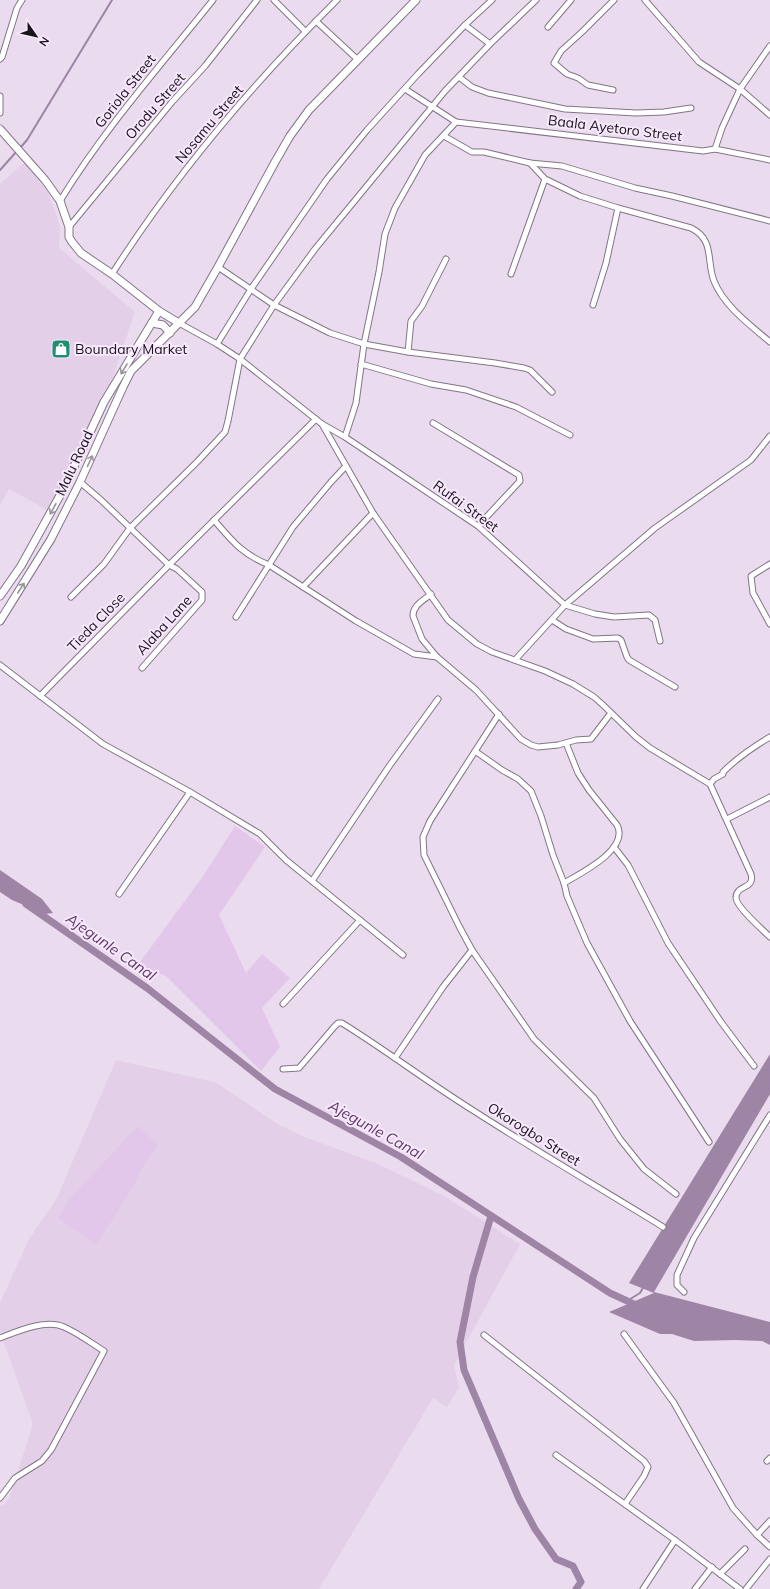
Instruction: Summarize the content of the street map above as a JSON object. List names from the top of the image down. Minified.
{"streets":{"main road":["Malu Road"],"street":["Goriola Street","Orodu Street","Nosamu Street","Baala Ayetoro Street","Rufai Street","Tieda Close","Alaba Lane","Okorogbo Street"]},"crossings":[["Malu Road","Alaba Lane"],["Tieda Close","Alaba Lane"]],"water":["Ajegunle Canal"],"places":{"shop":["Boundary Market"]},"north":"bottom right"}
